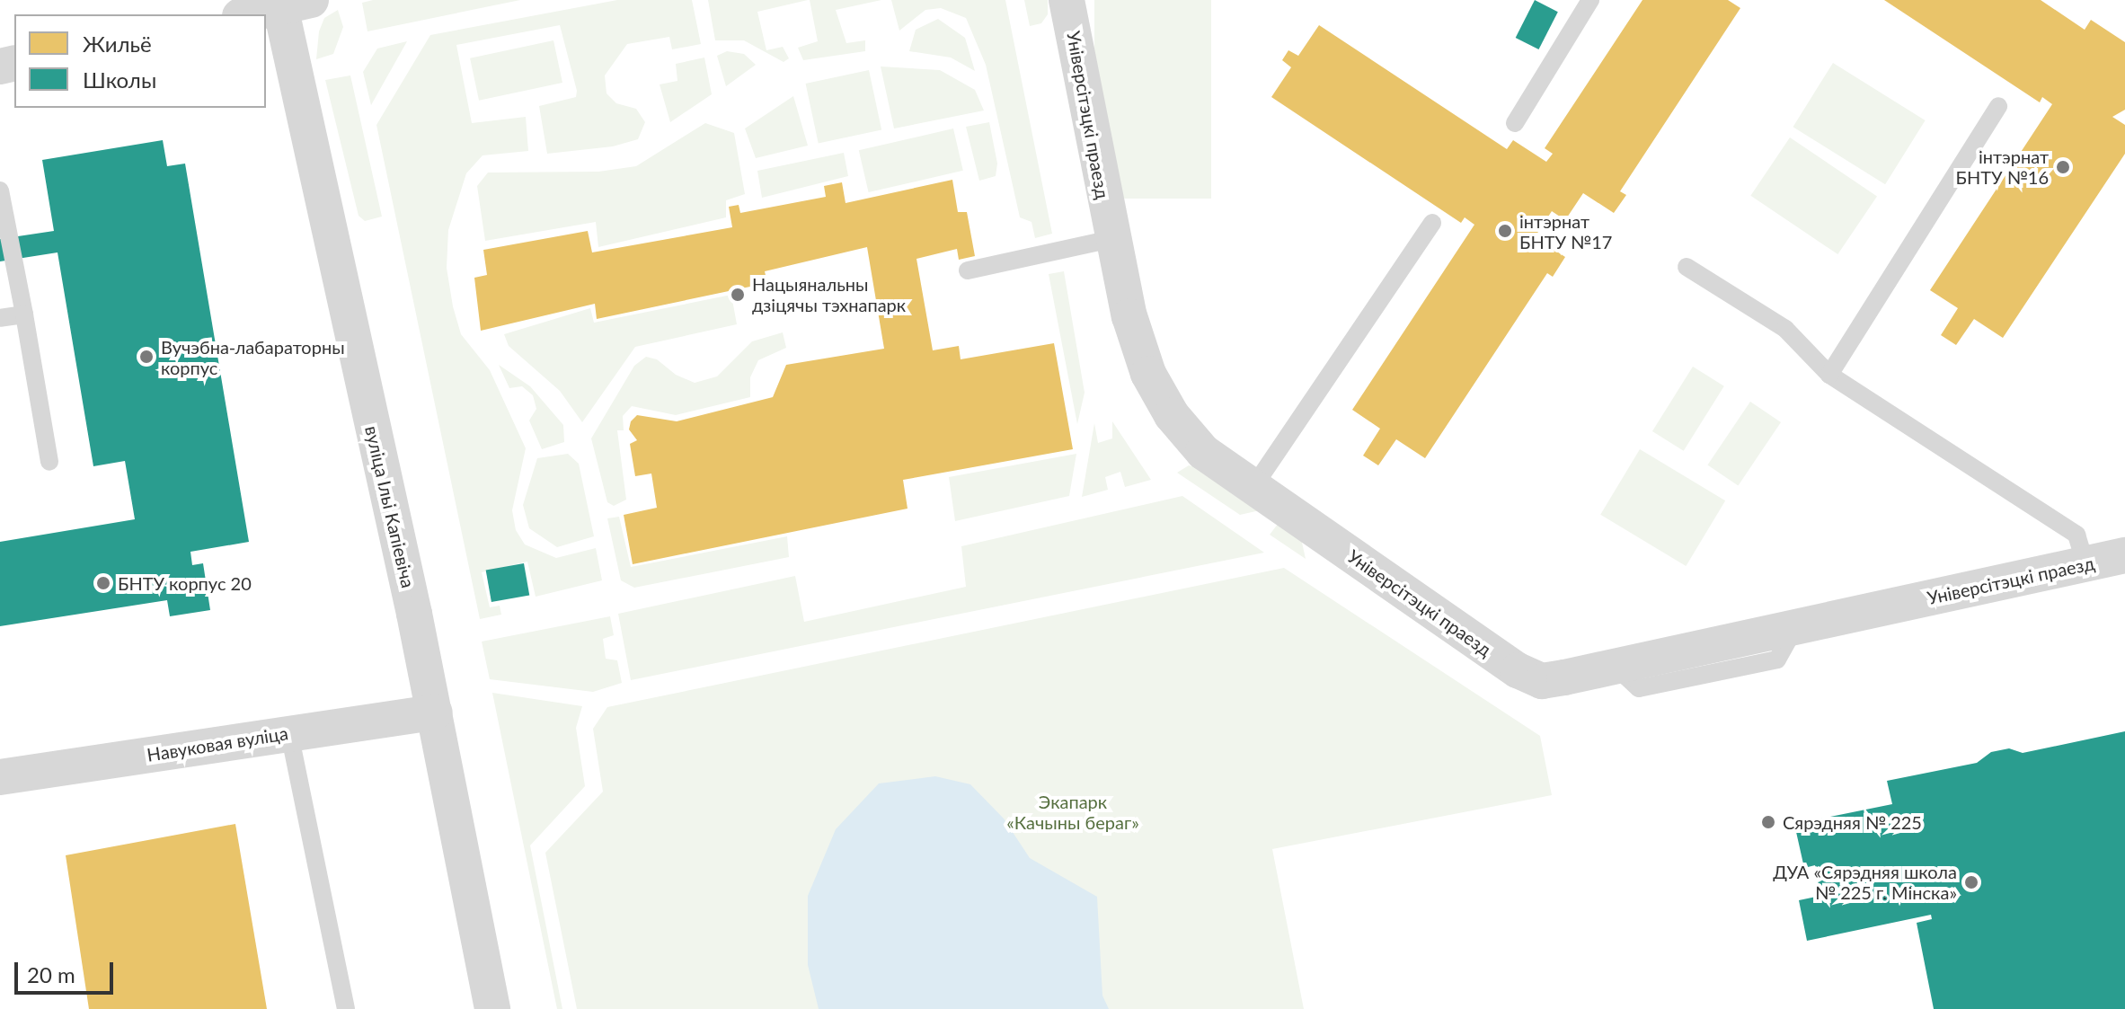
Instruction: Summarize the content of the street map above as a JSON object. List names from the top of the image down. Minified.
{"streets":{"street":["Універсітэцкі праезд","вуліца Ільі Капіевіча","Навуковая вуліца"]},"crossings":[["вуліца Ільі Капіевіча","Навуковая вуліца"]],"parks":["Экапарк «Качыны бераг»"],"places":["інтэрнат БНТУ №16","інтэрнат БНТУ №17","Нацыянальны дзіцячы тэхнапарк","Вучэбна-лабараторны корпус","БНТУ корпус 20","Сярэдняя № 225","ДУА «Сярэдняя школа № 225 г. Мінска»"],"legend":["Жильё","Школы"],"scale_bar":"20 m"}
